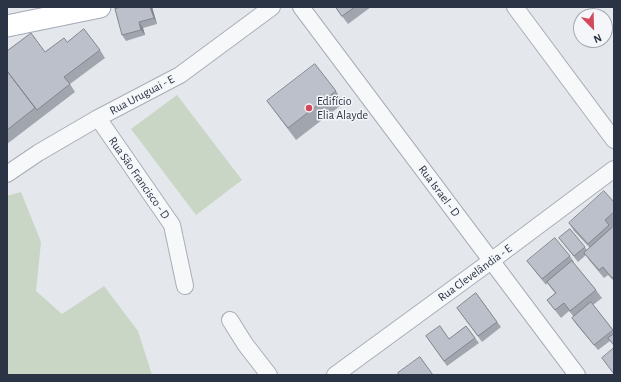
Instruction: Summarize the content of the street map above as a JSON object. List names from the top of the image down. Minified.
{"streets":{"street":["Rua Uruguai - E","Rua São Francisco - D","Rua Israel - D","Rua Clevelândia - E"]},"crossings":[["Rua Uruguai - E","Rua São Francisco - D"],["Rua Israel - D","Rua Clevelândia - E"]],"places":["Edifício Elia Alayde"],"north":"bottom right"}
